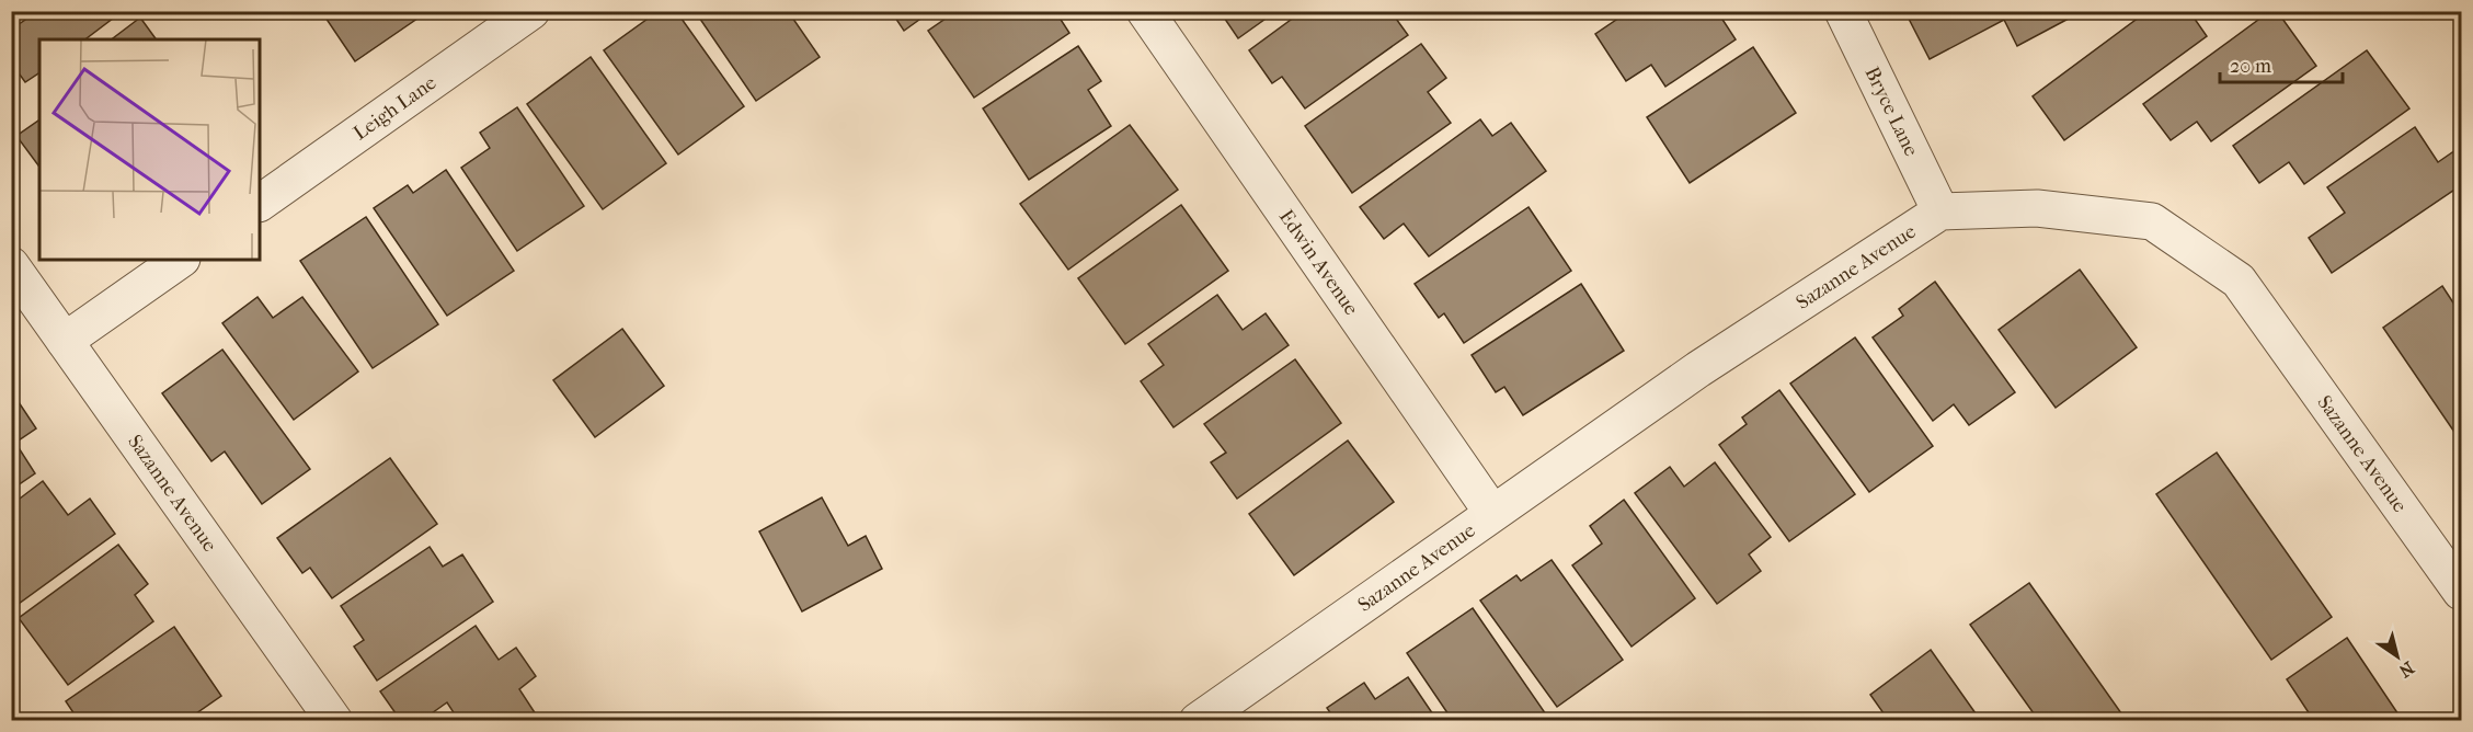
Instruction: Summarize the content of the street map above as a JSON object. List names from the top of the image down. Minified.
{"streets":{"street":["Leigh Lane","Bryce Lane","Edwin Avenue","Sazanne Avenue"]},"crossings":[["Bryce Lane","Sazanne Avenue"],["Edwin Avenue","Sazanne Avenue"]],"scale_bar":"20 m","north":"bottom right"}
